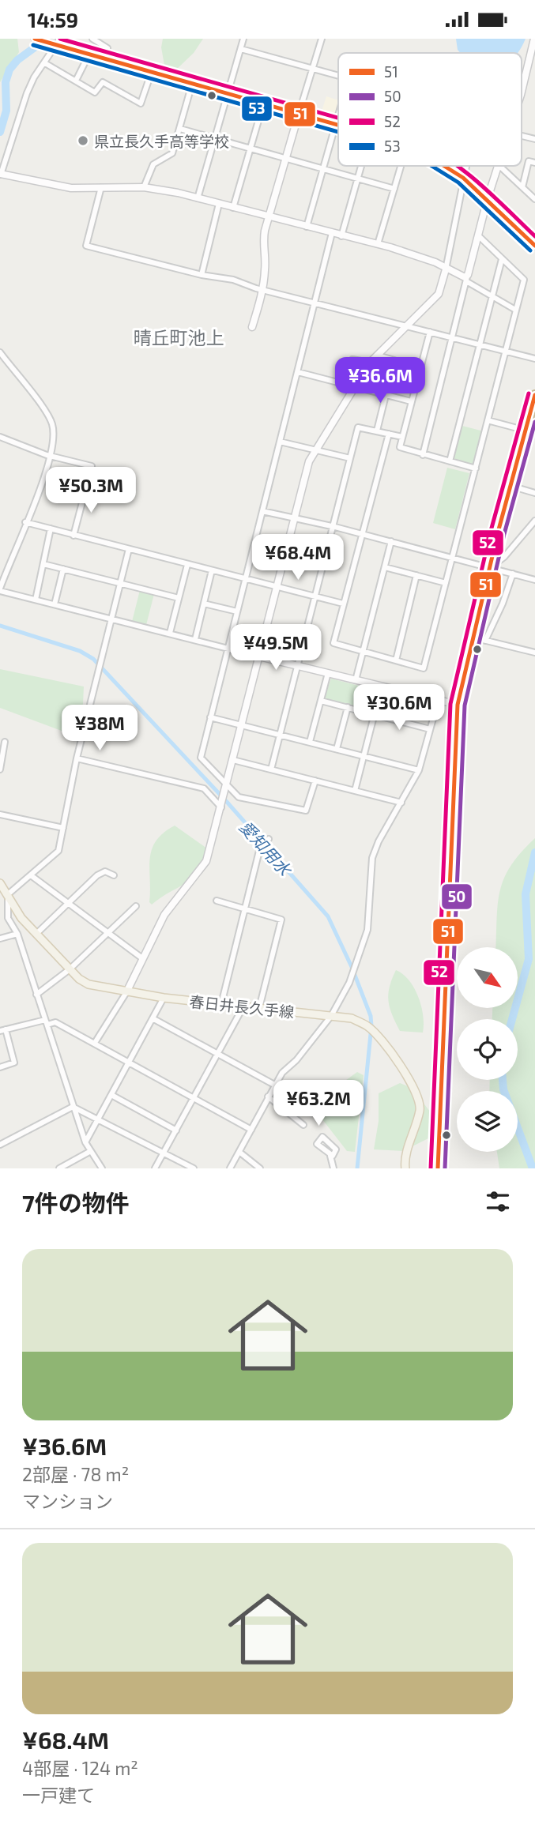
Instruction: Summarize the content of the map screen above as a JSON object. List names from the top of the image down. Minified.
{"streets":{"main road":["春日井長久手線"]},"districts":["晴丘町池上"],"water":["愛知用水"],"places":["県立長久手高等学校"],"lines":["transit line 51","transit line 52","transit line 53","transit line 50"],"legend":["51","50","52","53"],"north":"bottom right","page":{"status":"14:59","price":["¥36.6M","¥50.3M","¥68.4M","¥49.5M","¥30.6M","¥38M","¥63.2M"],"heading":"7件の物件","list":[{"name":"¥36.6M","note":"2部屋 · 78 m² · マンション"},{"name":"¥68.4M","note":"4部屋 · 124 m² · 一戸建て"}]}}
